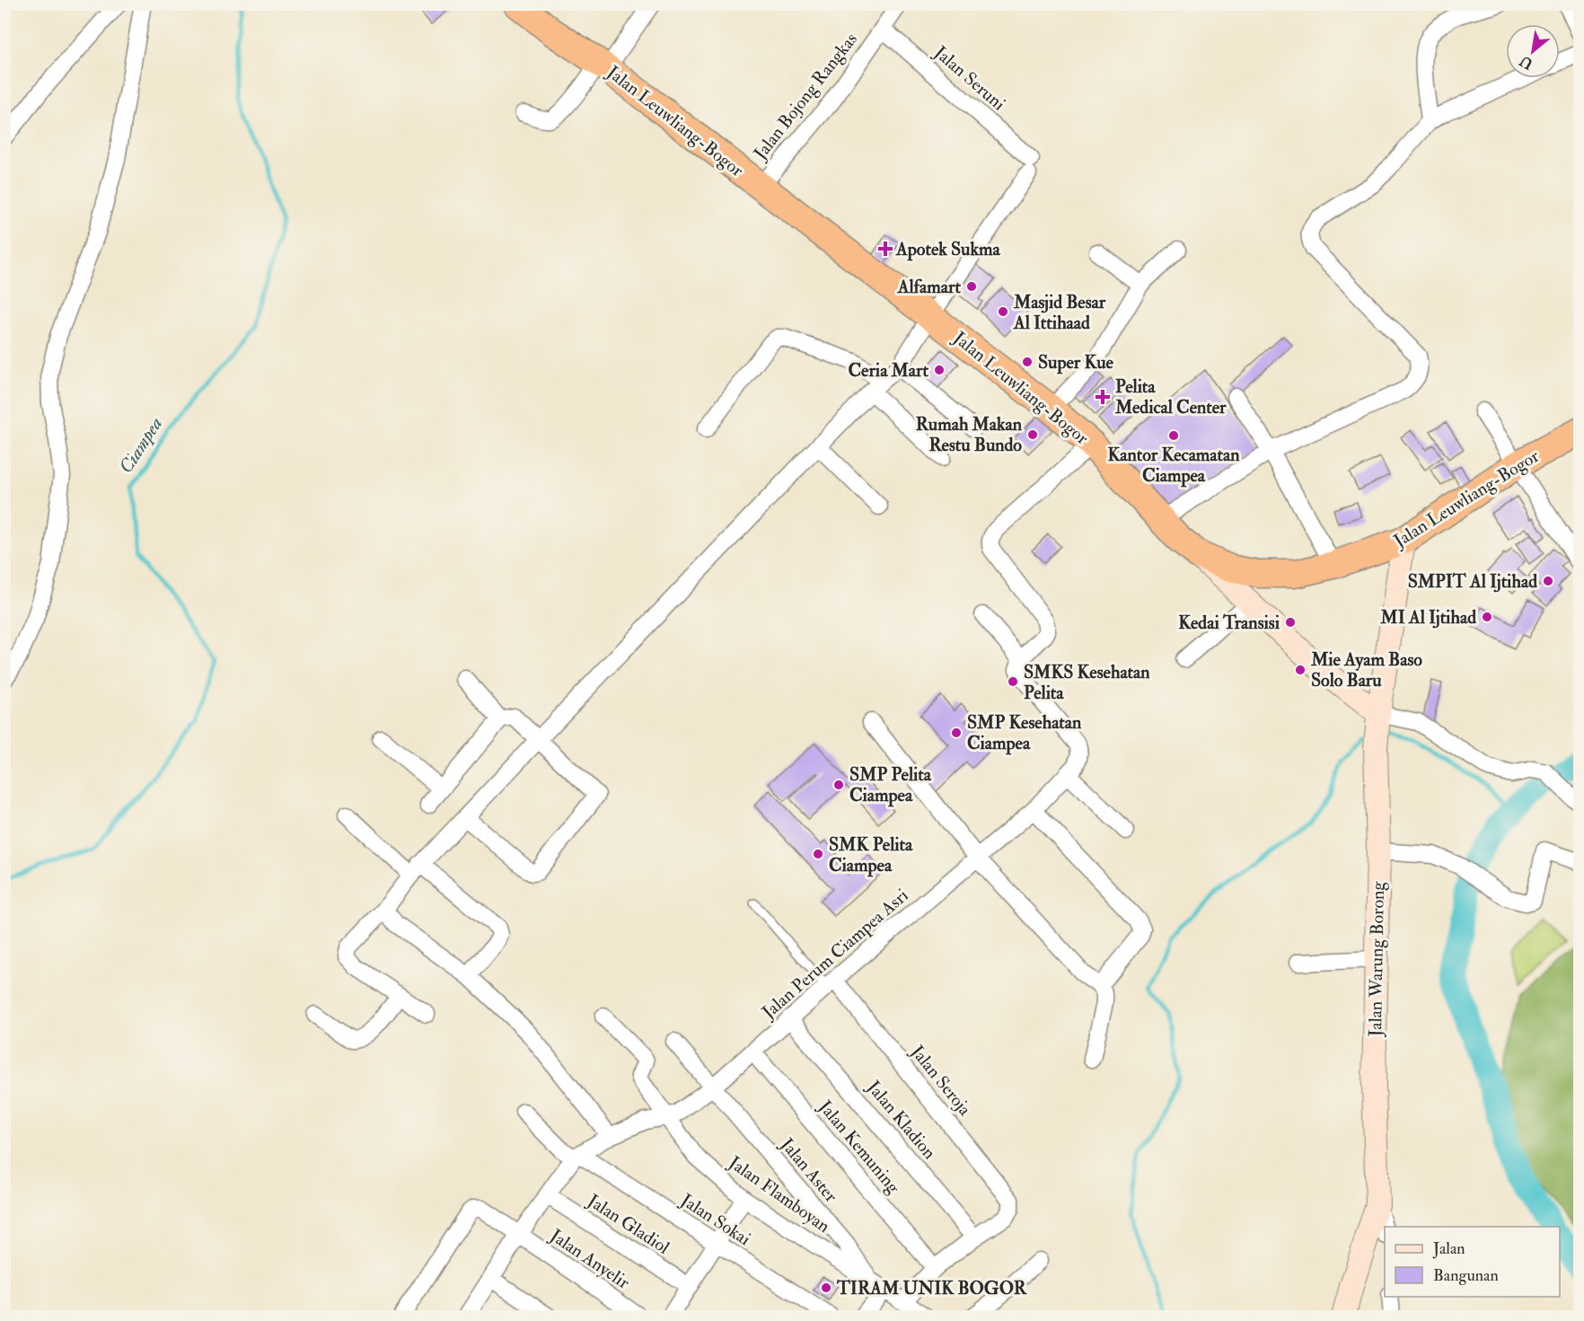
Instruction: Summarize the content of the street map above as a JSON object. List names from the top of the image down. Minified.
{"streets":{"highway":["Jalan Leuwliang-Bogor"],"main road":["Jalan Warung Borong"],"street":["Jalan Seruni","Jalan Bojong Rangkas","Jalan Perum Ciampea Asri","Jalan Seroja","Jalan Kladion","Jalan Kemuning","Jalan Aster","Jalan Flamboyan","Jalan Sokai","Jalan Gladiol","Jalan Anyelir"]},"crossings":[["Jalan Seruni","Jalan Bojong Rangkas"],["Jalan Seruni","Jalan Leuwliang-Bogor"],["Jalan Bojong Rangkas","Jalan Leuwliang-Bogor"],["Jalan Leuwliang-Bogor","Jalan Warung Borong"],["Jalan Perum Ciampea Asri","Jalan Seroja"],["Jalan Perum Ciampea Asri","Jalan Kladion"],["Jalan Perum Ciampea Asri","Jalan Kemuning"],["Jalan Perum Ciampea Asri","Jalan Aster"],["Jalan Perum Ciampea Asri","Jalan Flamboyan"],["Jalan Perum Ciampea Asri","Jalan Sokai"],["Jalan Perum Ciampea Asri","Jalan Gladiol"],["Jalan Perum Ciampea Asri","Jalan Anyelir"],["Jalan Seroja","Jalan Kladion"],["Jalan Aster","Jalan Flamboyan"]],"water":["Ciampea"],"places":{"health":["Apotek Sukma","Pelita Medical Center"],"other":["Alfamart","Masjid Besar Al Ittihaad","Super Kue","Ceria Mart","Rumah Makan Restu Bundo","Kantor Kecamatan Ciampea","SMPIT Al Ijtihad","MI Al Ijtihad","Kedai Transisi","Mie Ayam Baso Solo Baru","SMKS Kesehatan Pelita","SMP Kesehatan Ciampea","SMP Pelita Ciampea","SMK Pelita Ciampea","TIRAM UNIK BOGOR"]},"legend":["Jalan","Bangunan"],"north":"bottom left"}
